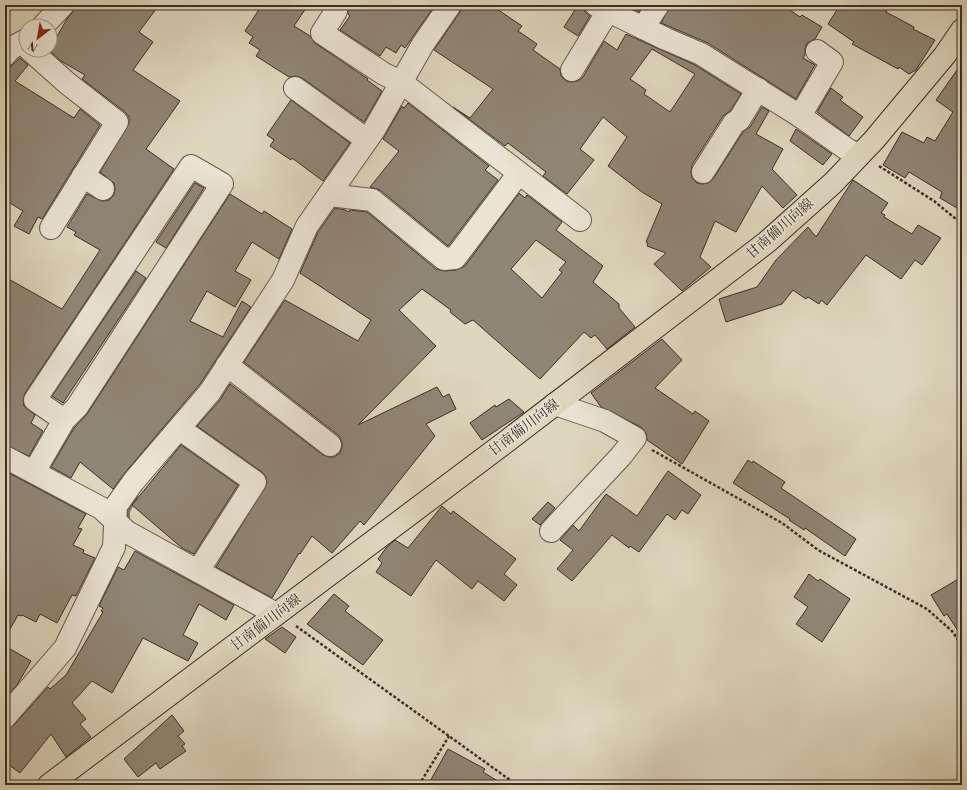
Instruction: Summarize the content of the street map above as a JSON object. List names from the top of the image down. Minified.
{"streets":{"main road":["甘南備川向線"]},"north":"bottom left"}
